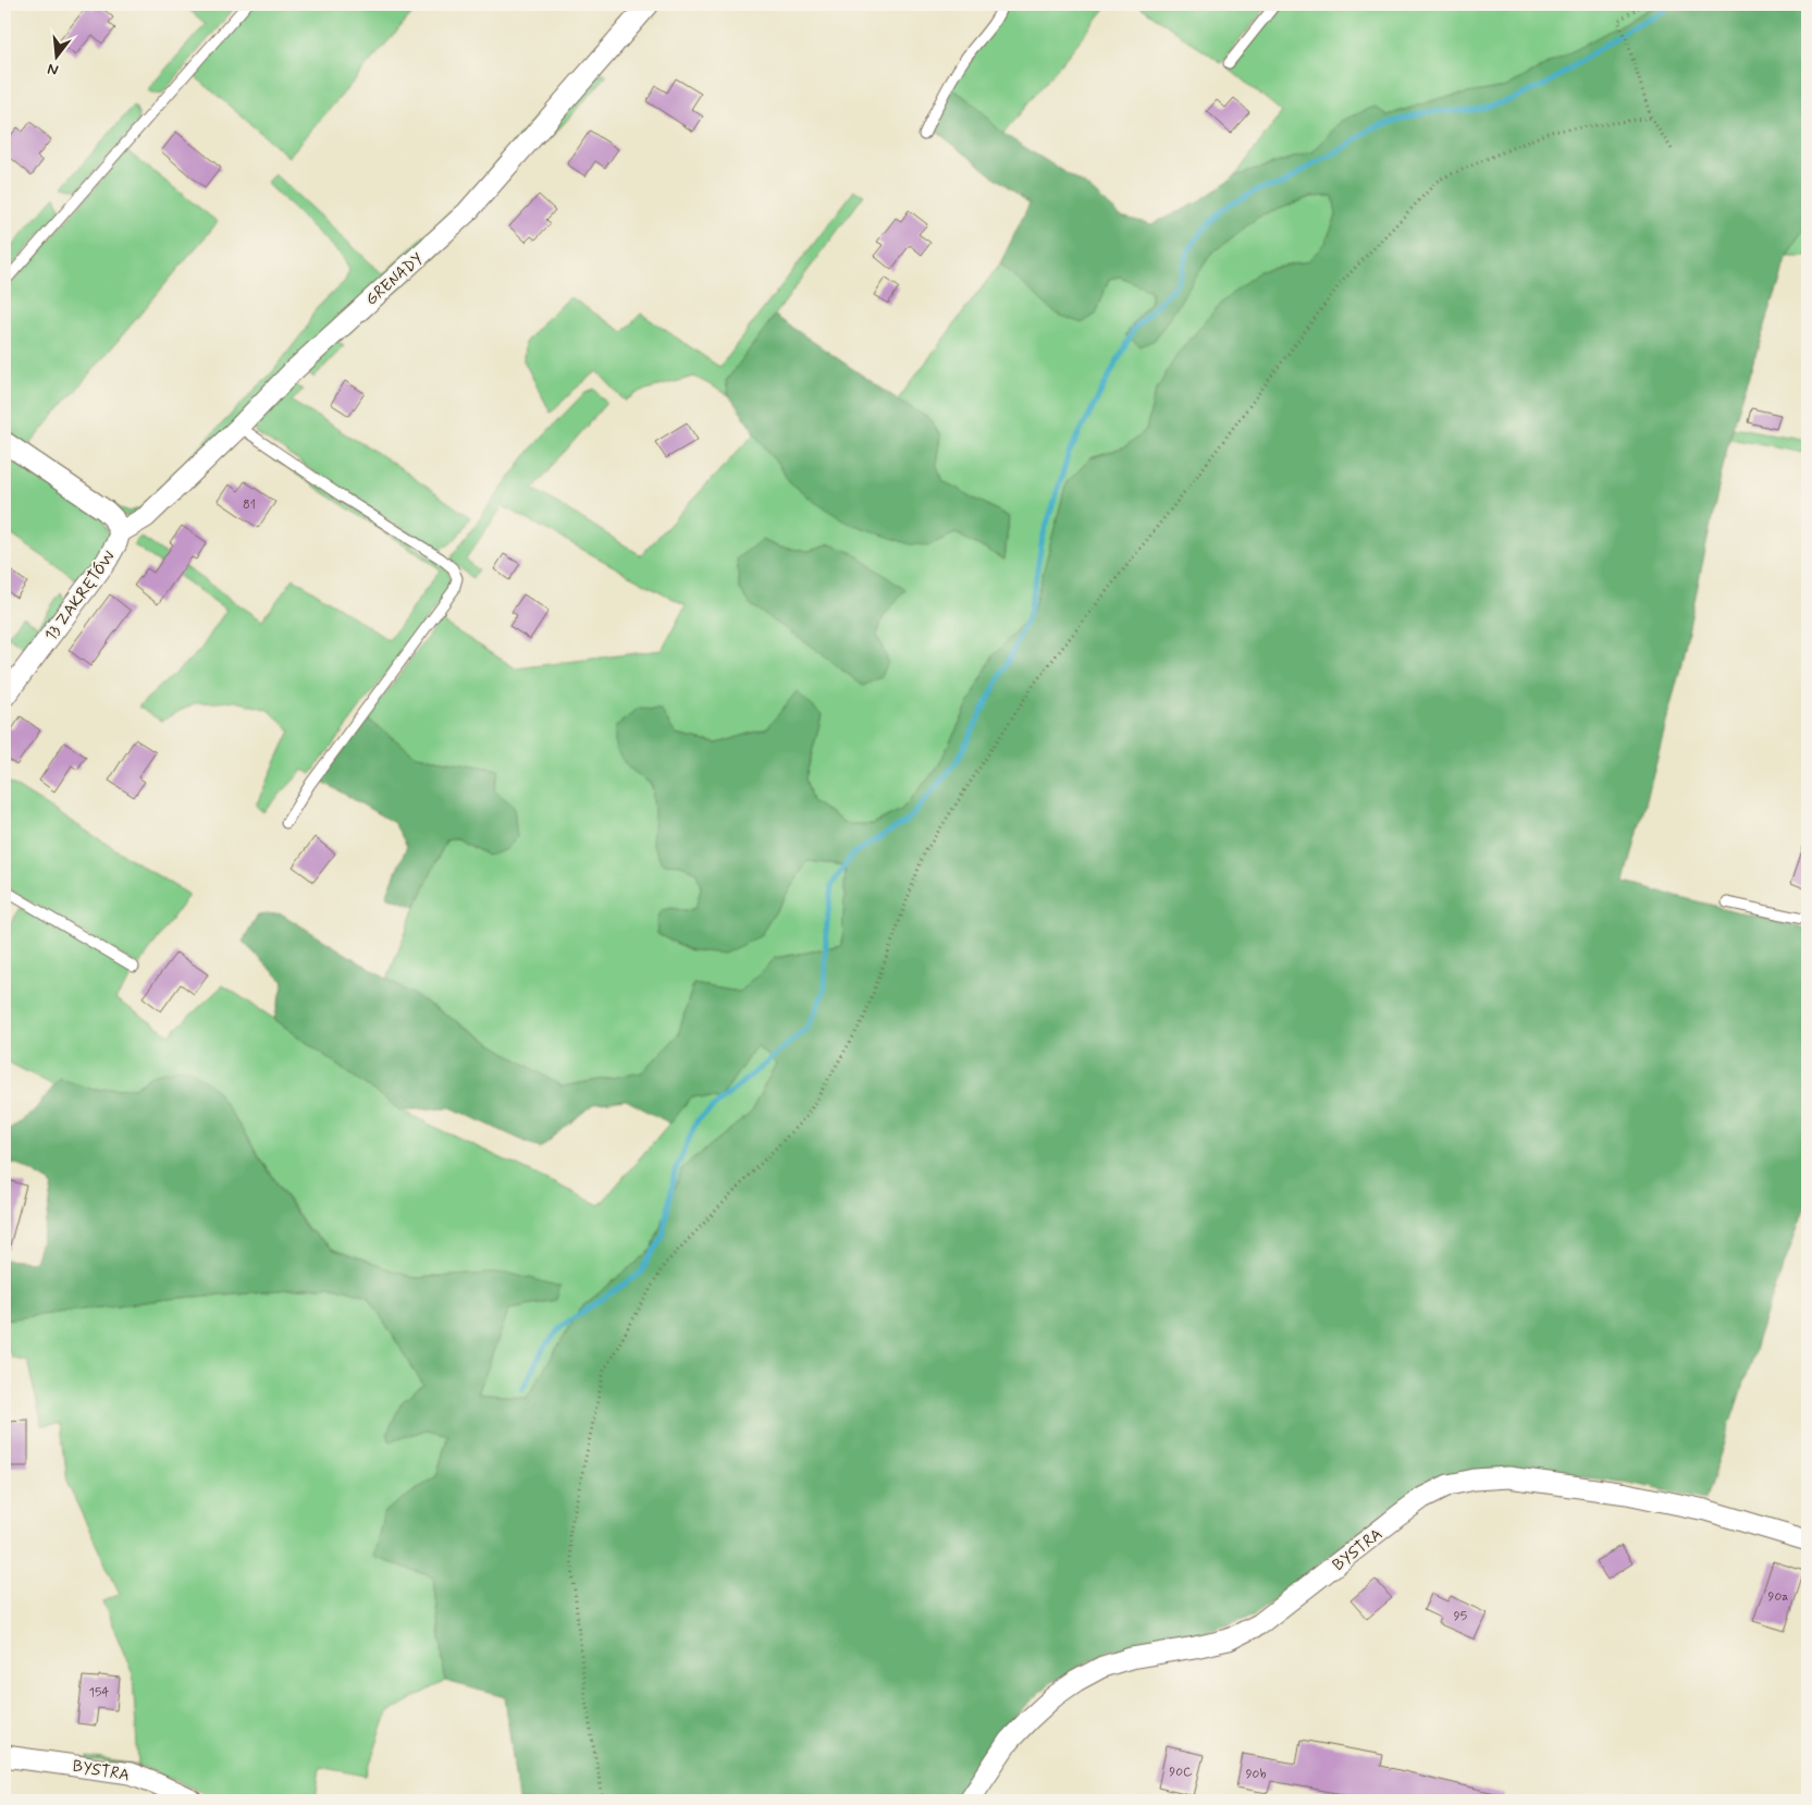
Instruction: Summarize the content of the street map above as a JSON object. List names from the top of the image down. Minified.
{"streets":{"street":["GRENADY","13 ZAKRĘTÓW","BYSTRA"]},"crossings":[["GRENADY","13 ZAKRĘTÓW"]],"house_numbers":["81","90a","95","154","90C","90b"],"north":"bottom"}
